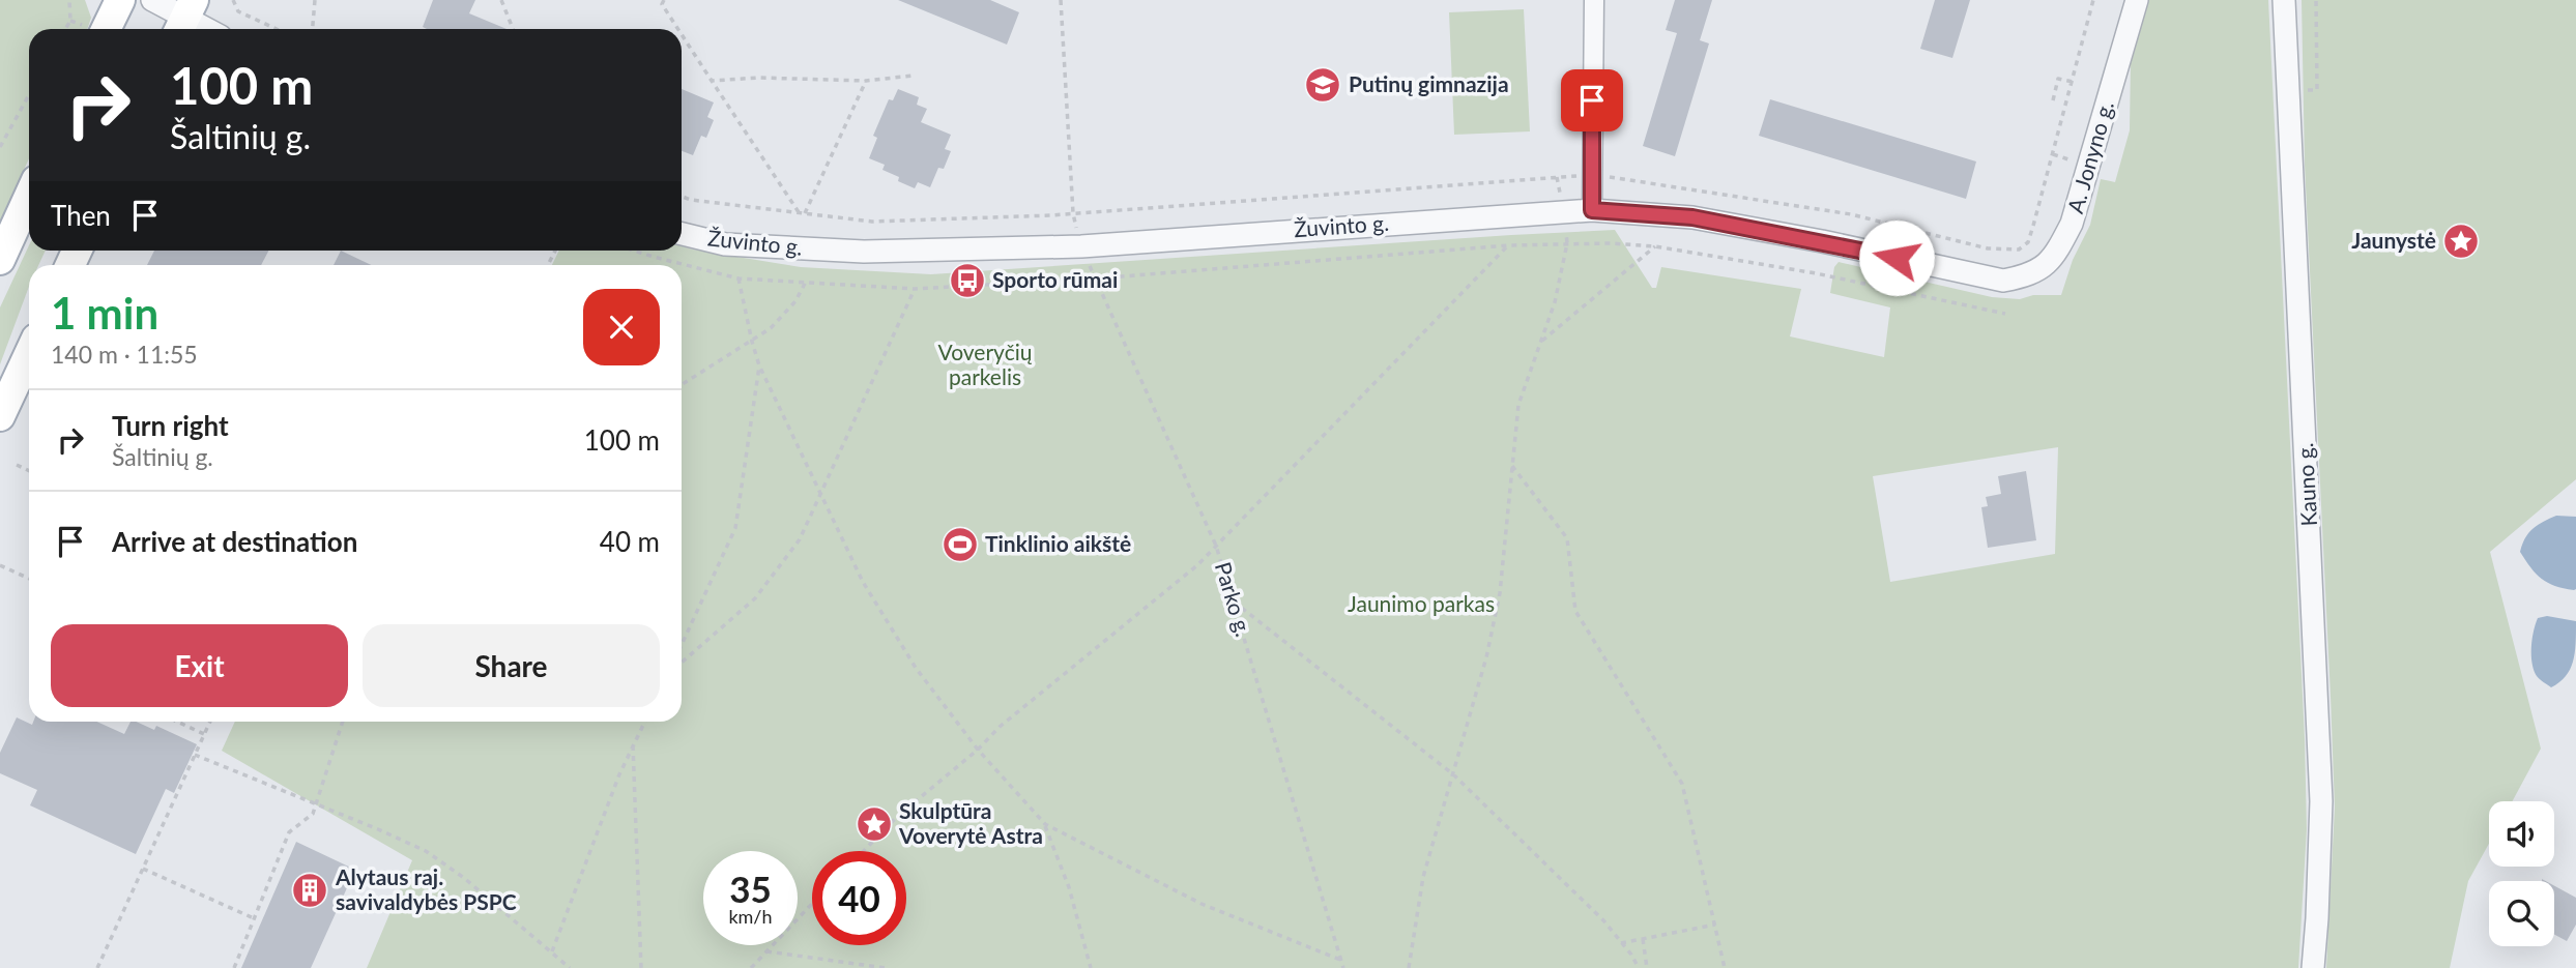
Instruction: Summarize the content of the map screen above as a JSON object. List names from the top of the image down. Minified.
{"streets":{"street":["A. Jonyno g.","Žuvinto g.","Kauno g."],"path":["Parko g."]},"crossings":[["A. Jonyno g.","Žuvinto g."],["Žuvinto g.","Parko g."]],"parks":["Voveryčių parkelis","Jaunimo parkas"],"places":{"school or university":["Putinų gimnazija"],"place":["Jaunystė","Skulptūra Voverytė Astra"],"bus stop":["Sporto rūmai"],"sports":["Tinklinio aikštė"],"building":["Alytaus raj. savivaldybės PSPC"]},"page":{"turn":["100 m","Šaltinių g."],"then":"Then","heading":["1 min","140 m · 11:55"],"list":[{"name":"Turn right","note":"Šaltinių g.","value":"100 m"},{"name":"Arrive at destination","value":"40 m"}],"buttons":["Exit","Share"],"speed":"35 km/h","limit":"40"}}
